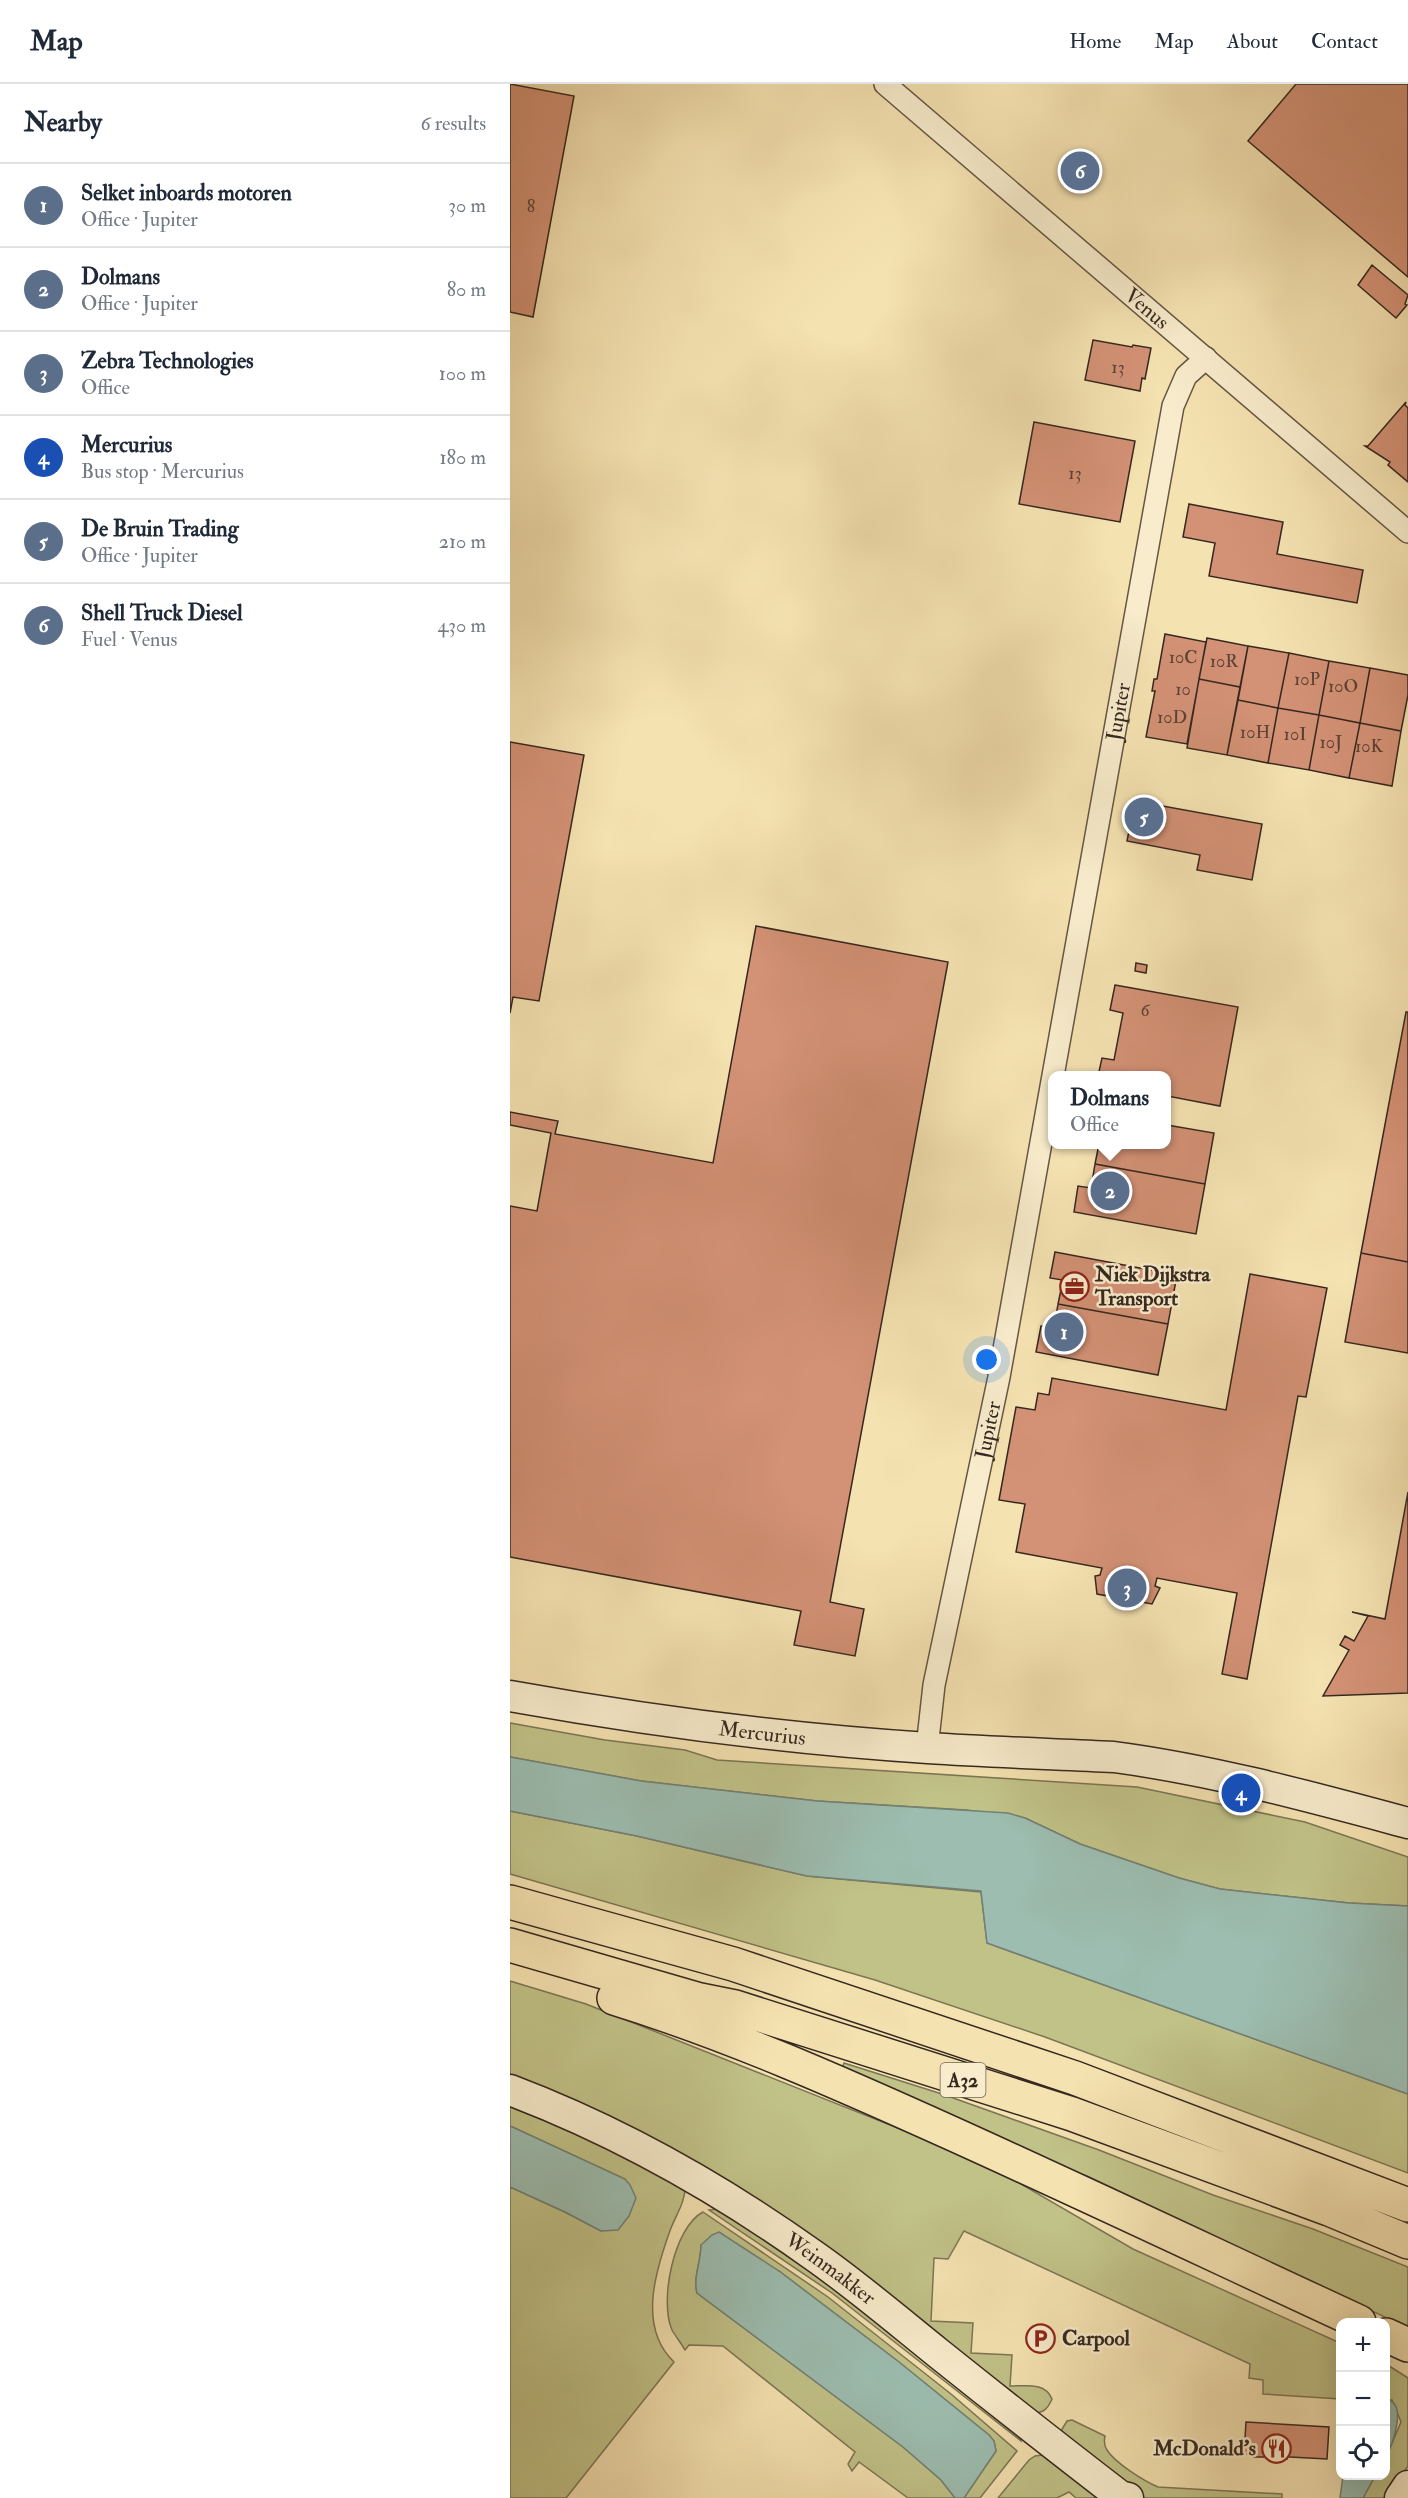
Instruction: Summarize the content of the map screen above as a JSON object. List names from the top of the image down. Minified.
{"streets":{"highway":["A32"],"main road":["Mercurius","Weinmakker"],"street":["Venus","Jupiter"]},"crossings":[["Venus","Jupiter"],["Jupiter","Mercurius"]],"places":{"office":["Niek Dijkstra Transport"],"parking":["Carpool"],"restaurant":["McDonald's"]},"house_numbers":["8","13","13","10C","10R","10P","10O","10","10D","10H","10I","10J","10K","6"],"page":{"header":"Map","nav":["Home","Map","About","Contact"],"heading":["Nearby","6 results"],"pins":["6","5","2","1","3","4"],"list":[{"mark":"1","name":"Selket inboards motoren","note":"Office · Jupiter","value":"30 m"},{"mark":"2","name":"Dolmans","note":"Office · Jupiter","value":"80 m"},{"mark":"3","name":"Zebra Technologies","note":"Office","value":"100 m"},{"mark":"4","name":"Mercurius","note":"Bus stop · Mercurius","value":"180 m"},{"mark":"5","name":"De Bruin Trading","note":"Office · Jupiter","value":"210 m"},{"mark":"6","name":"Shell Truck Diesel","note":"Fuel · Venus","value":"430 m"}],"popup":["Dolmans","Office"],"map_buttons":["+","−"]}}
